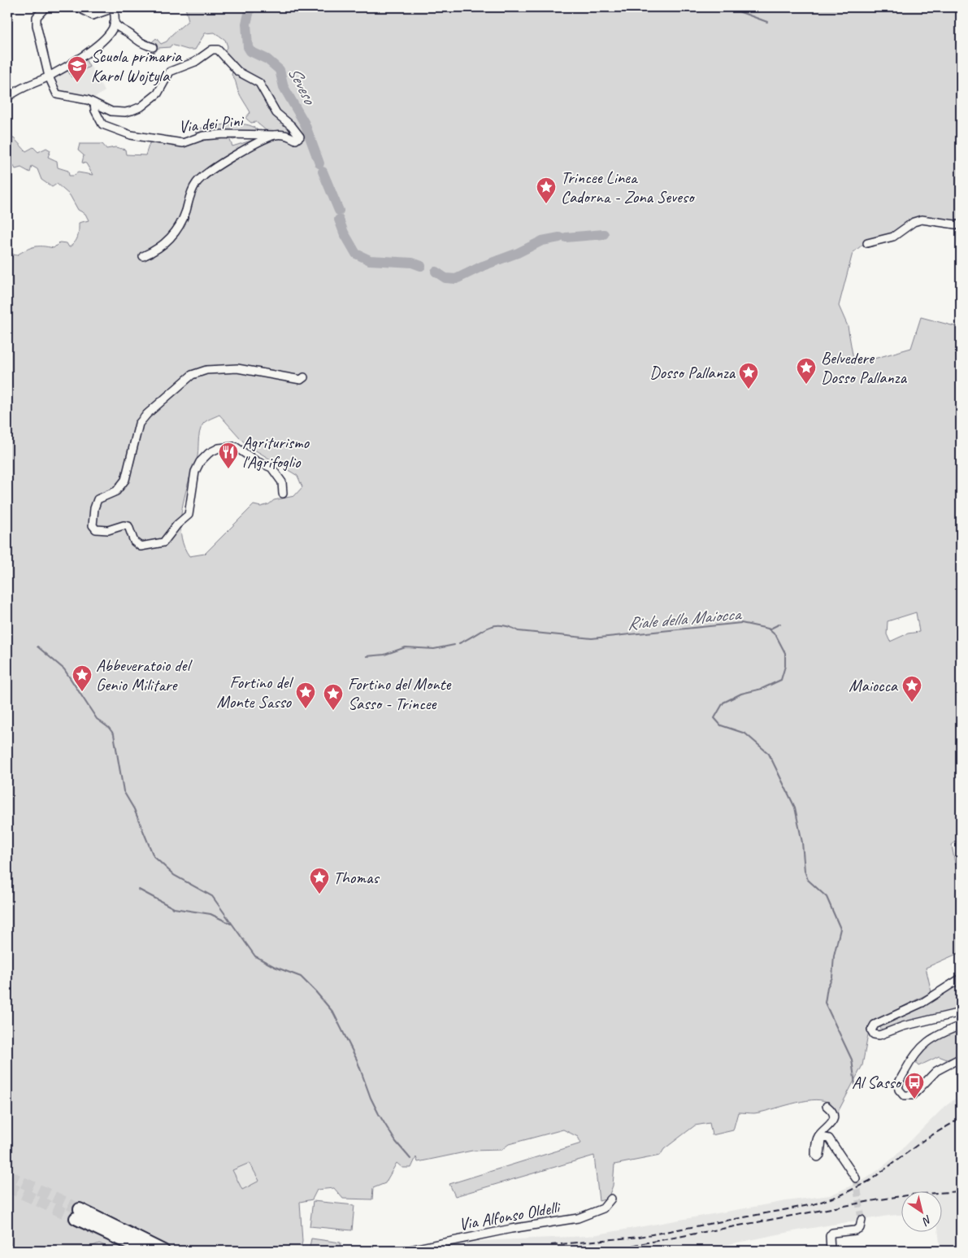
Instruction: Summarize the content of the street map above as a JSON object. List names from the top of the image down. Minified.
{"streets":{"street":["Via dei Pini","Via Alfonso Oldelli"]},"water":["Seveso","Riale della Maiocca"],"places":{"school or university":["Scuola primaria Karol Wojtyla"],"place":["Trincee Linea Cadorna - Zona Seveso","Belvedere Dosso Pallanza","Dosso Pallanza","Abbeveratoio del Genio Militare","Maiocca","Fortino del Monte Sasso","Fortino del Monte Sasso - Trincee","Thomas"],"restaurant":["Agriturismo l'Agrifoglio"],"bus stop":["Al Sasso"]},"north":"bottom right"}
